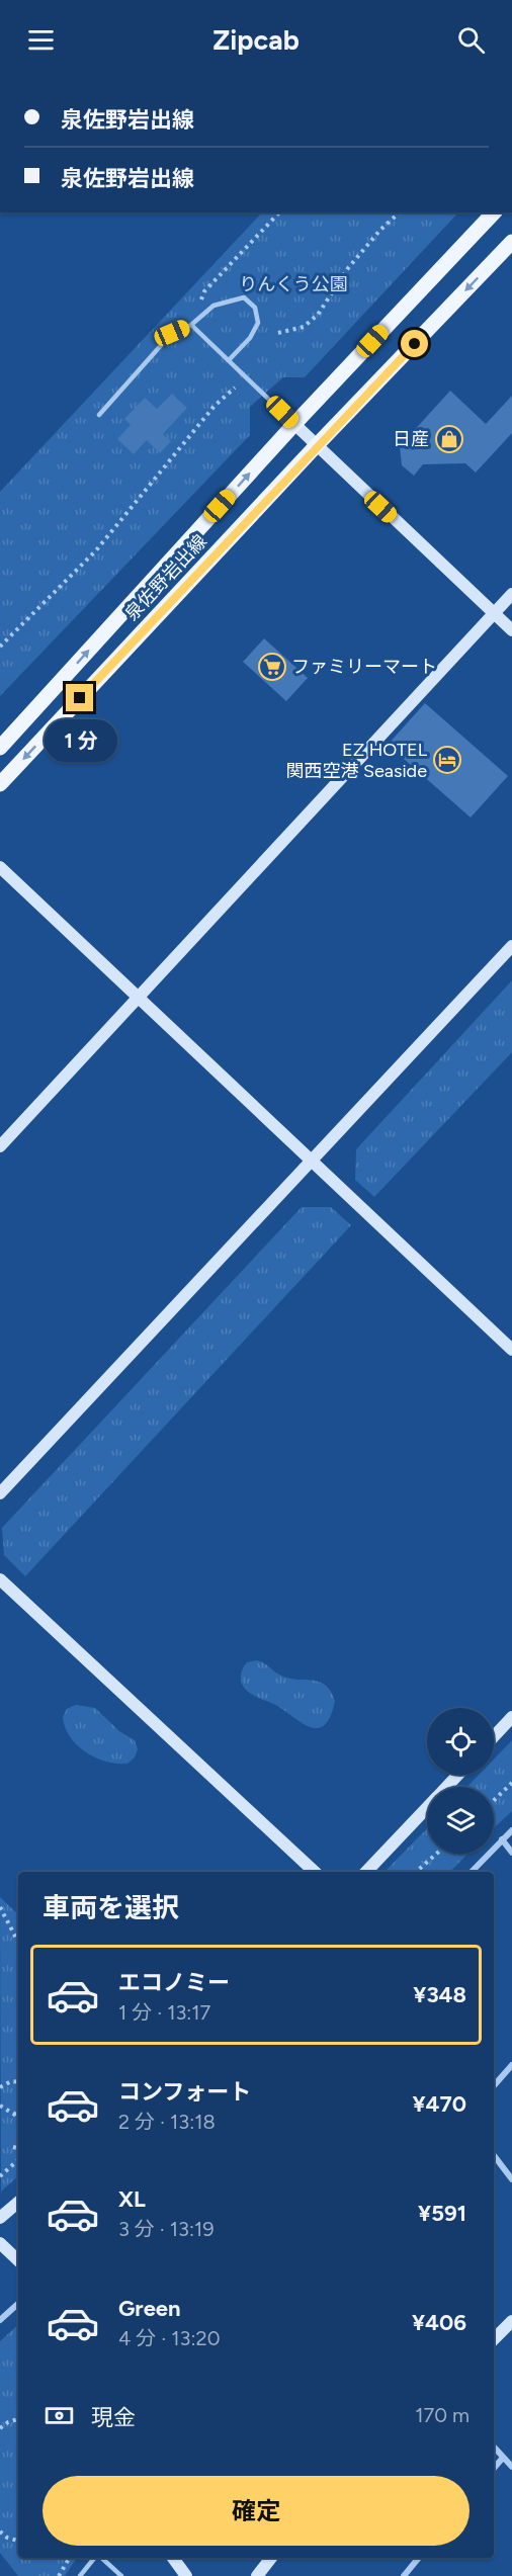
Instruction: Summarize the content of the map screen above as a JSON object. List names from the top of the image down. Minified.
{"streets":{"main road":["泉佐野岩出線"]},"parks":["りんくう公園"],"places":{"shop":["日産"],"supermarket":["ファミリーマート"],"hotel":["EZ HOTEL 関西空港 Seaside"]},"page":{"header":"Zipcab","banner":["泉佐野岩出線","泉佐野岩出線"],"bubble":"1 分","heading":"車両を選択","list":[{"name":"エコノミー","note":"1 分 · 13:17","value":"¥348"},{"name":"コンフォート","note":"2 分 · 13:18","value":"¥470"},{"name":"XL","note":"3 分 · 13:19","value":"¥591"},{"name":"Green","note":"4 分 · 13:20","value":"¥406"}],"pay":["現金","170 m"],"buttons":"確定"}}
